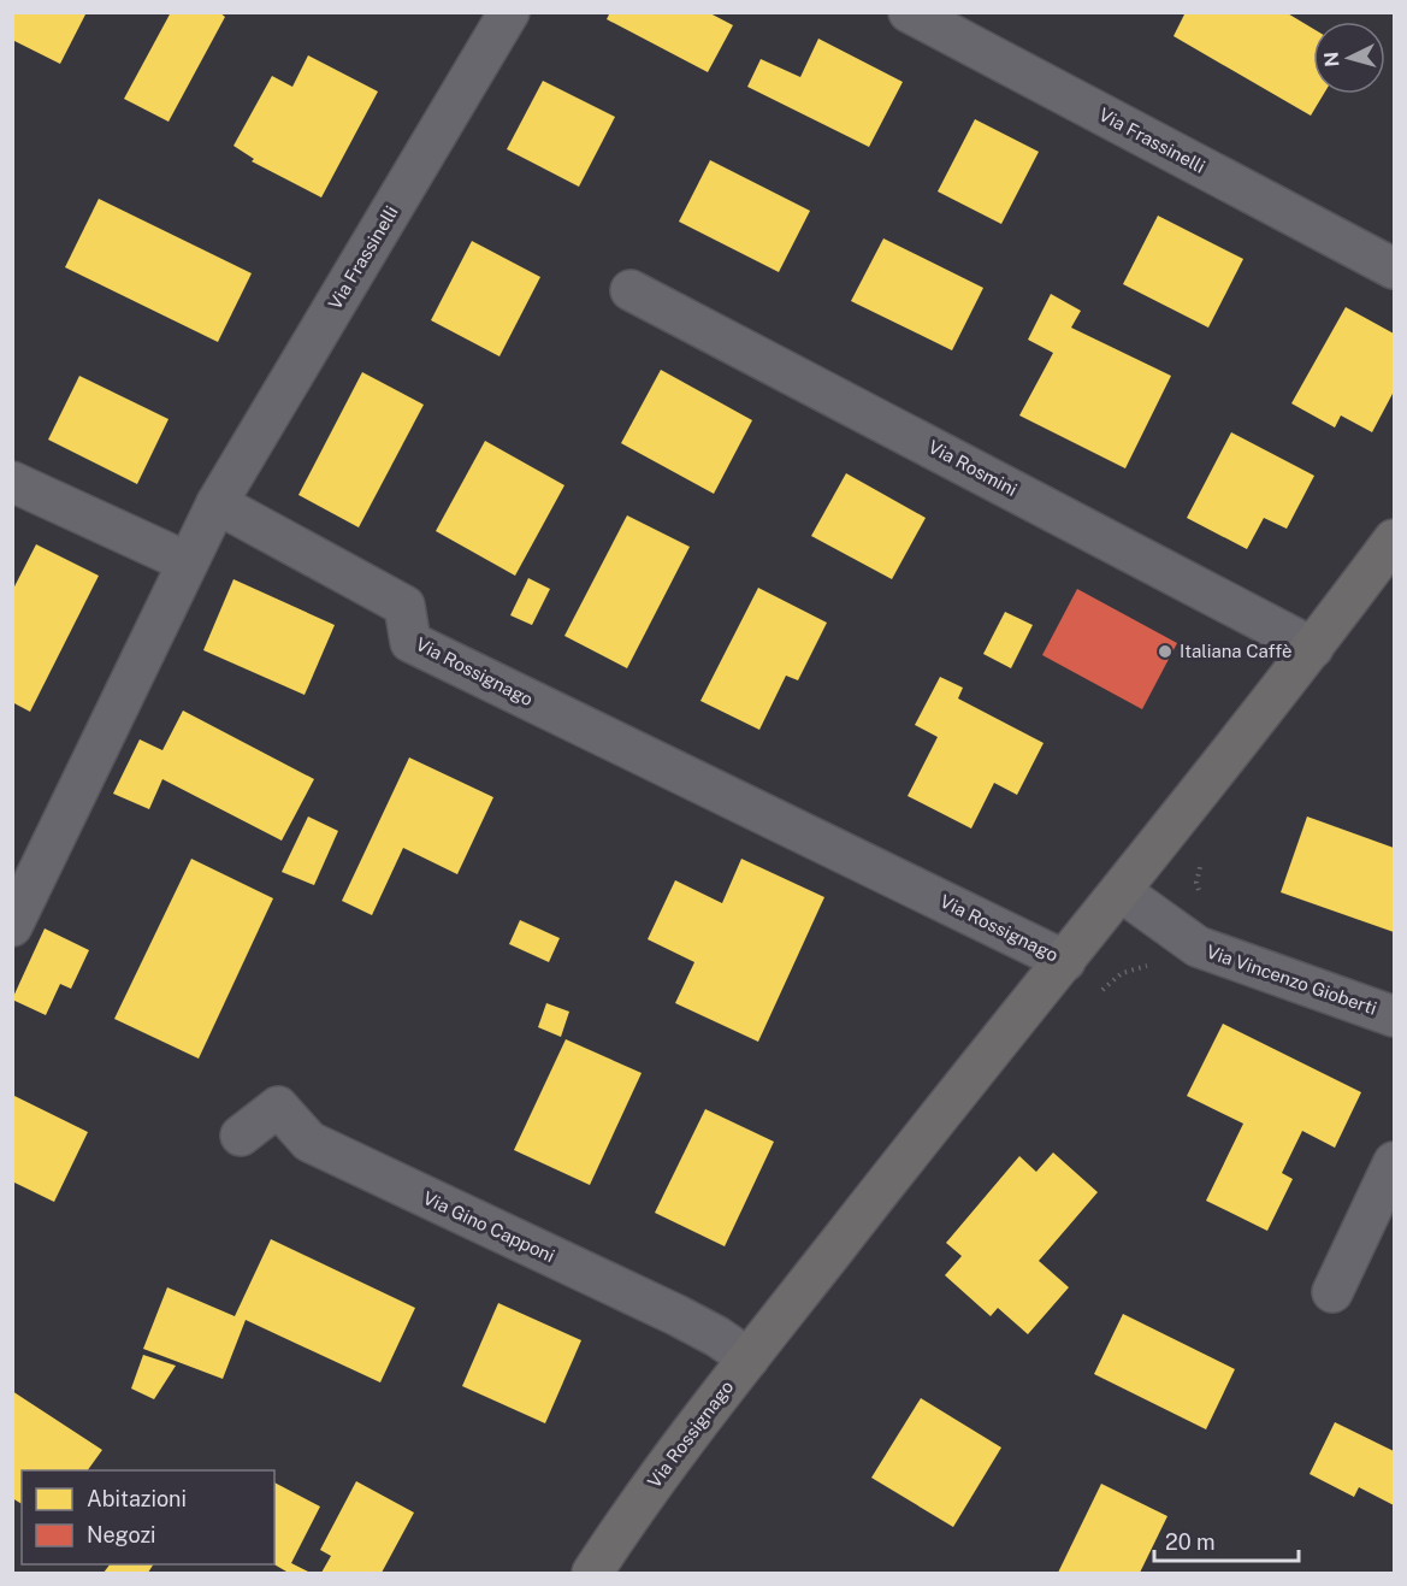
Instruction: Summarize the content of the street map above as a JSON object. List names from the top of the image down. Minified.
{"streets":{"street":["Via Frassinelli","Via Rosmini","Via Rossignago","Via Vincenzo Gioberti","Via Gino Capponi"]},"crossings":[["Via Frassinelli","Via Rossignago"],["Via Rosmini","Via Rossignago"],["Via Rossignago","Via Vincenzo Gioberti"],["Via Rossignago","Via Gino Capponi"]],"places":["Italiana Caffè"],"legend":["Abitazioni","Negozi"],"scale_bar":"20 m","north":"left"}
